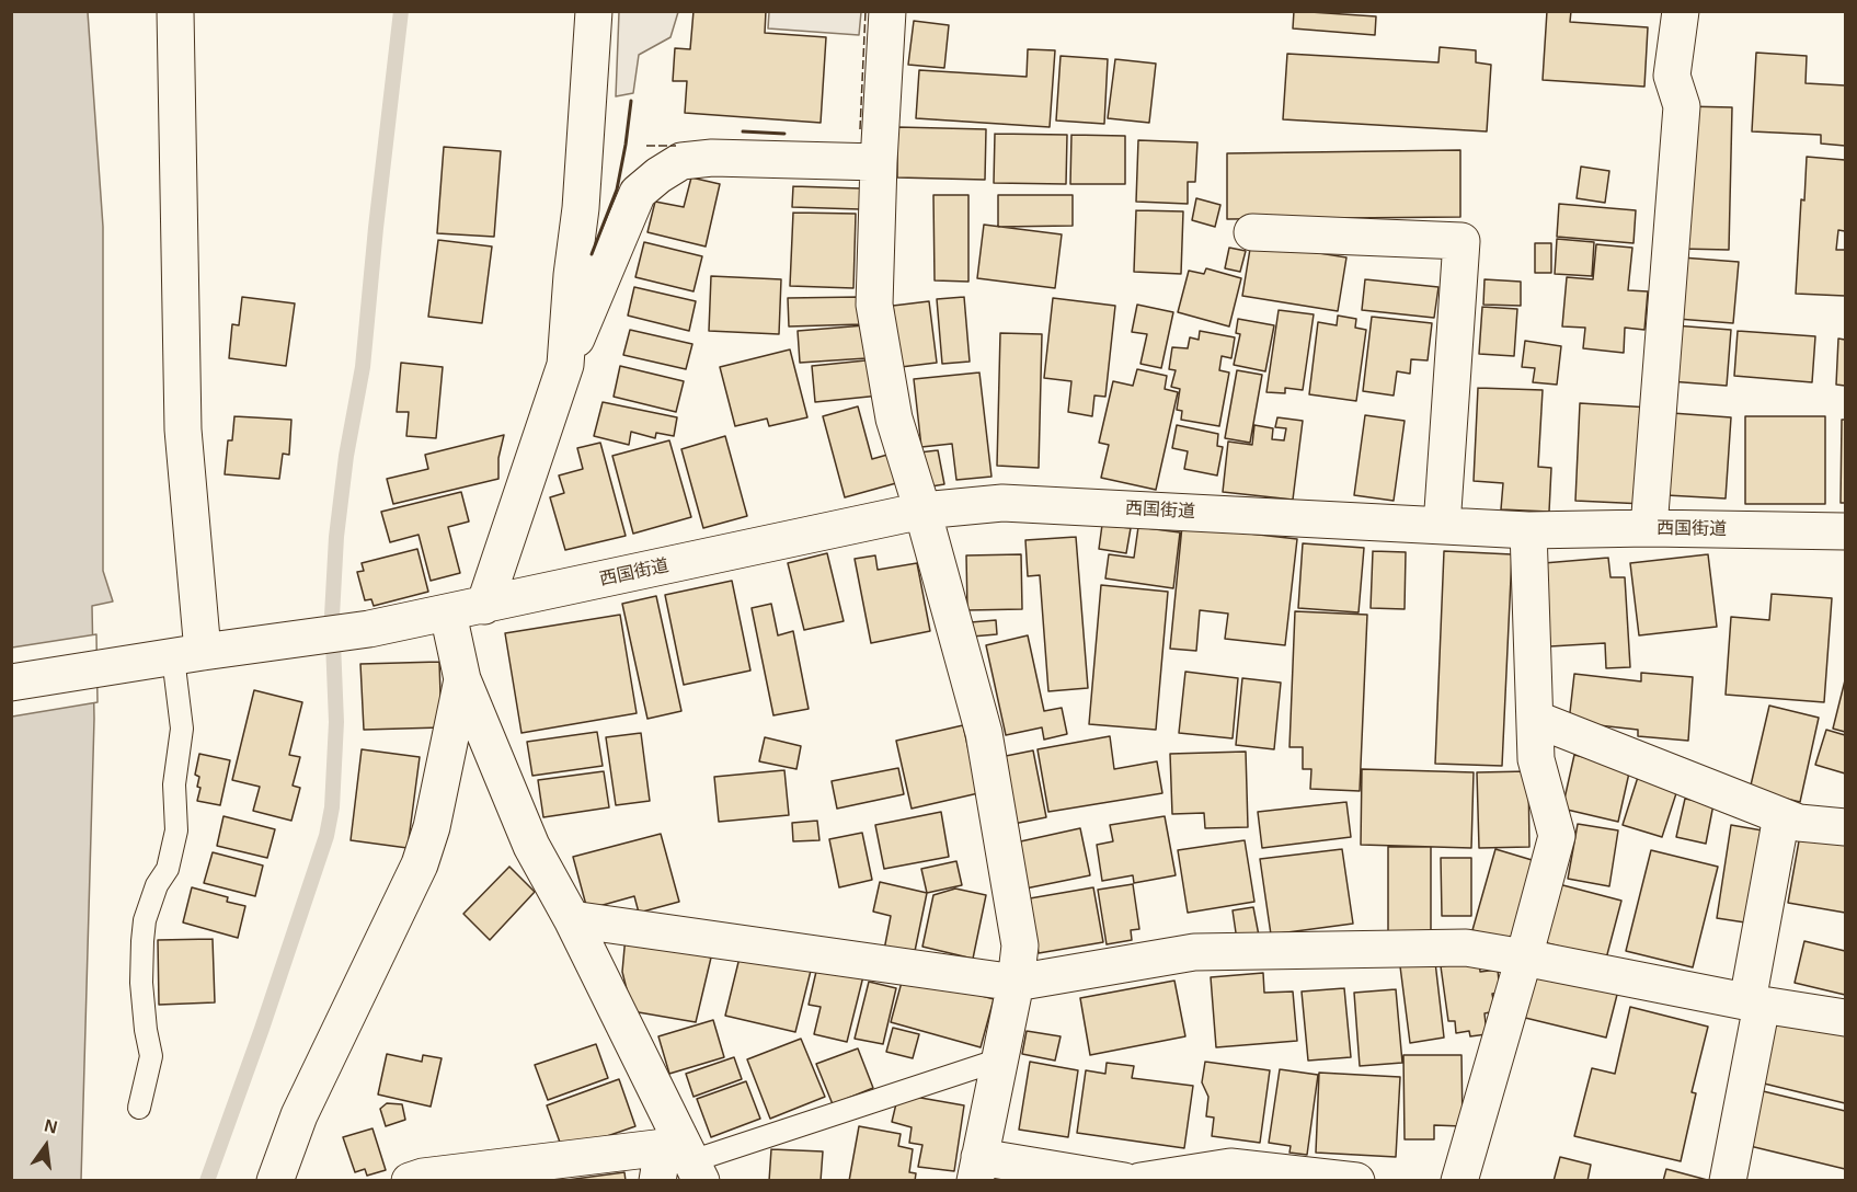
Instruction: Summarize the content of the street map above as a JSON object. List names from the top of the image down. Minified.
{"streets":{"street":["西国街道"]},"north":"top"}
